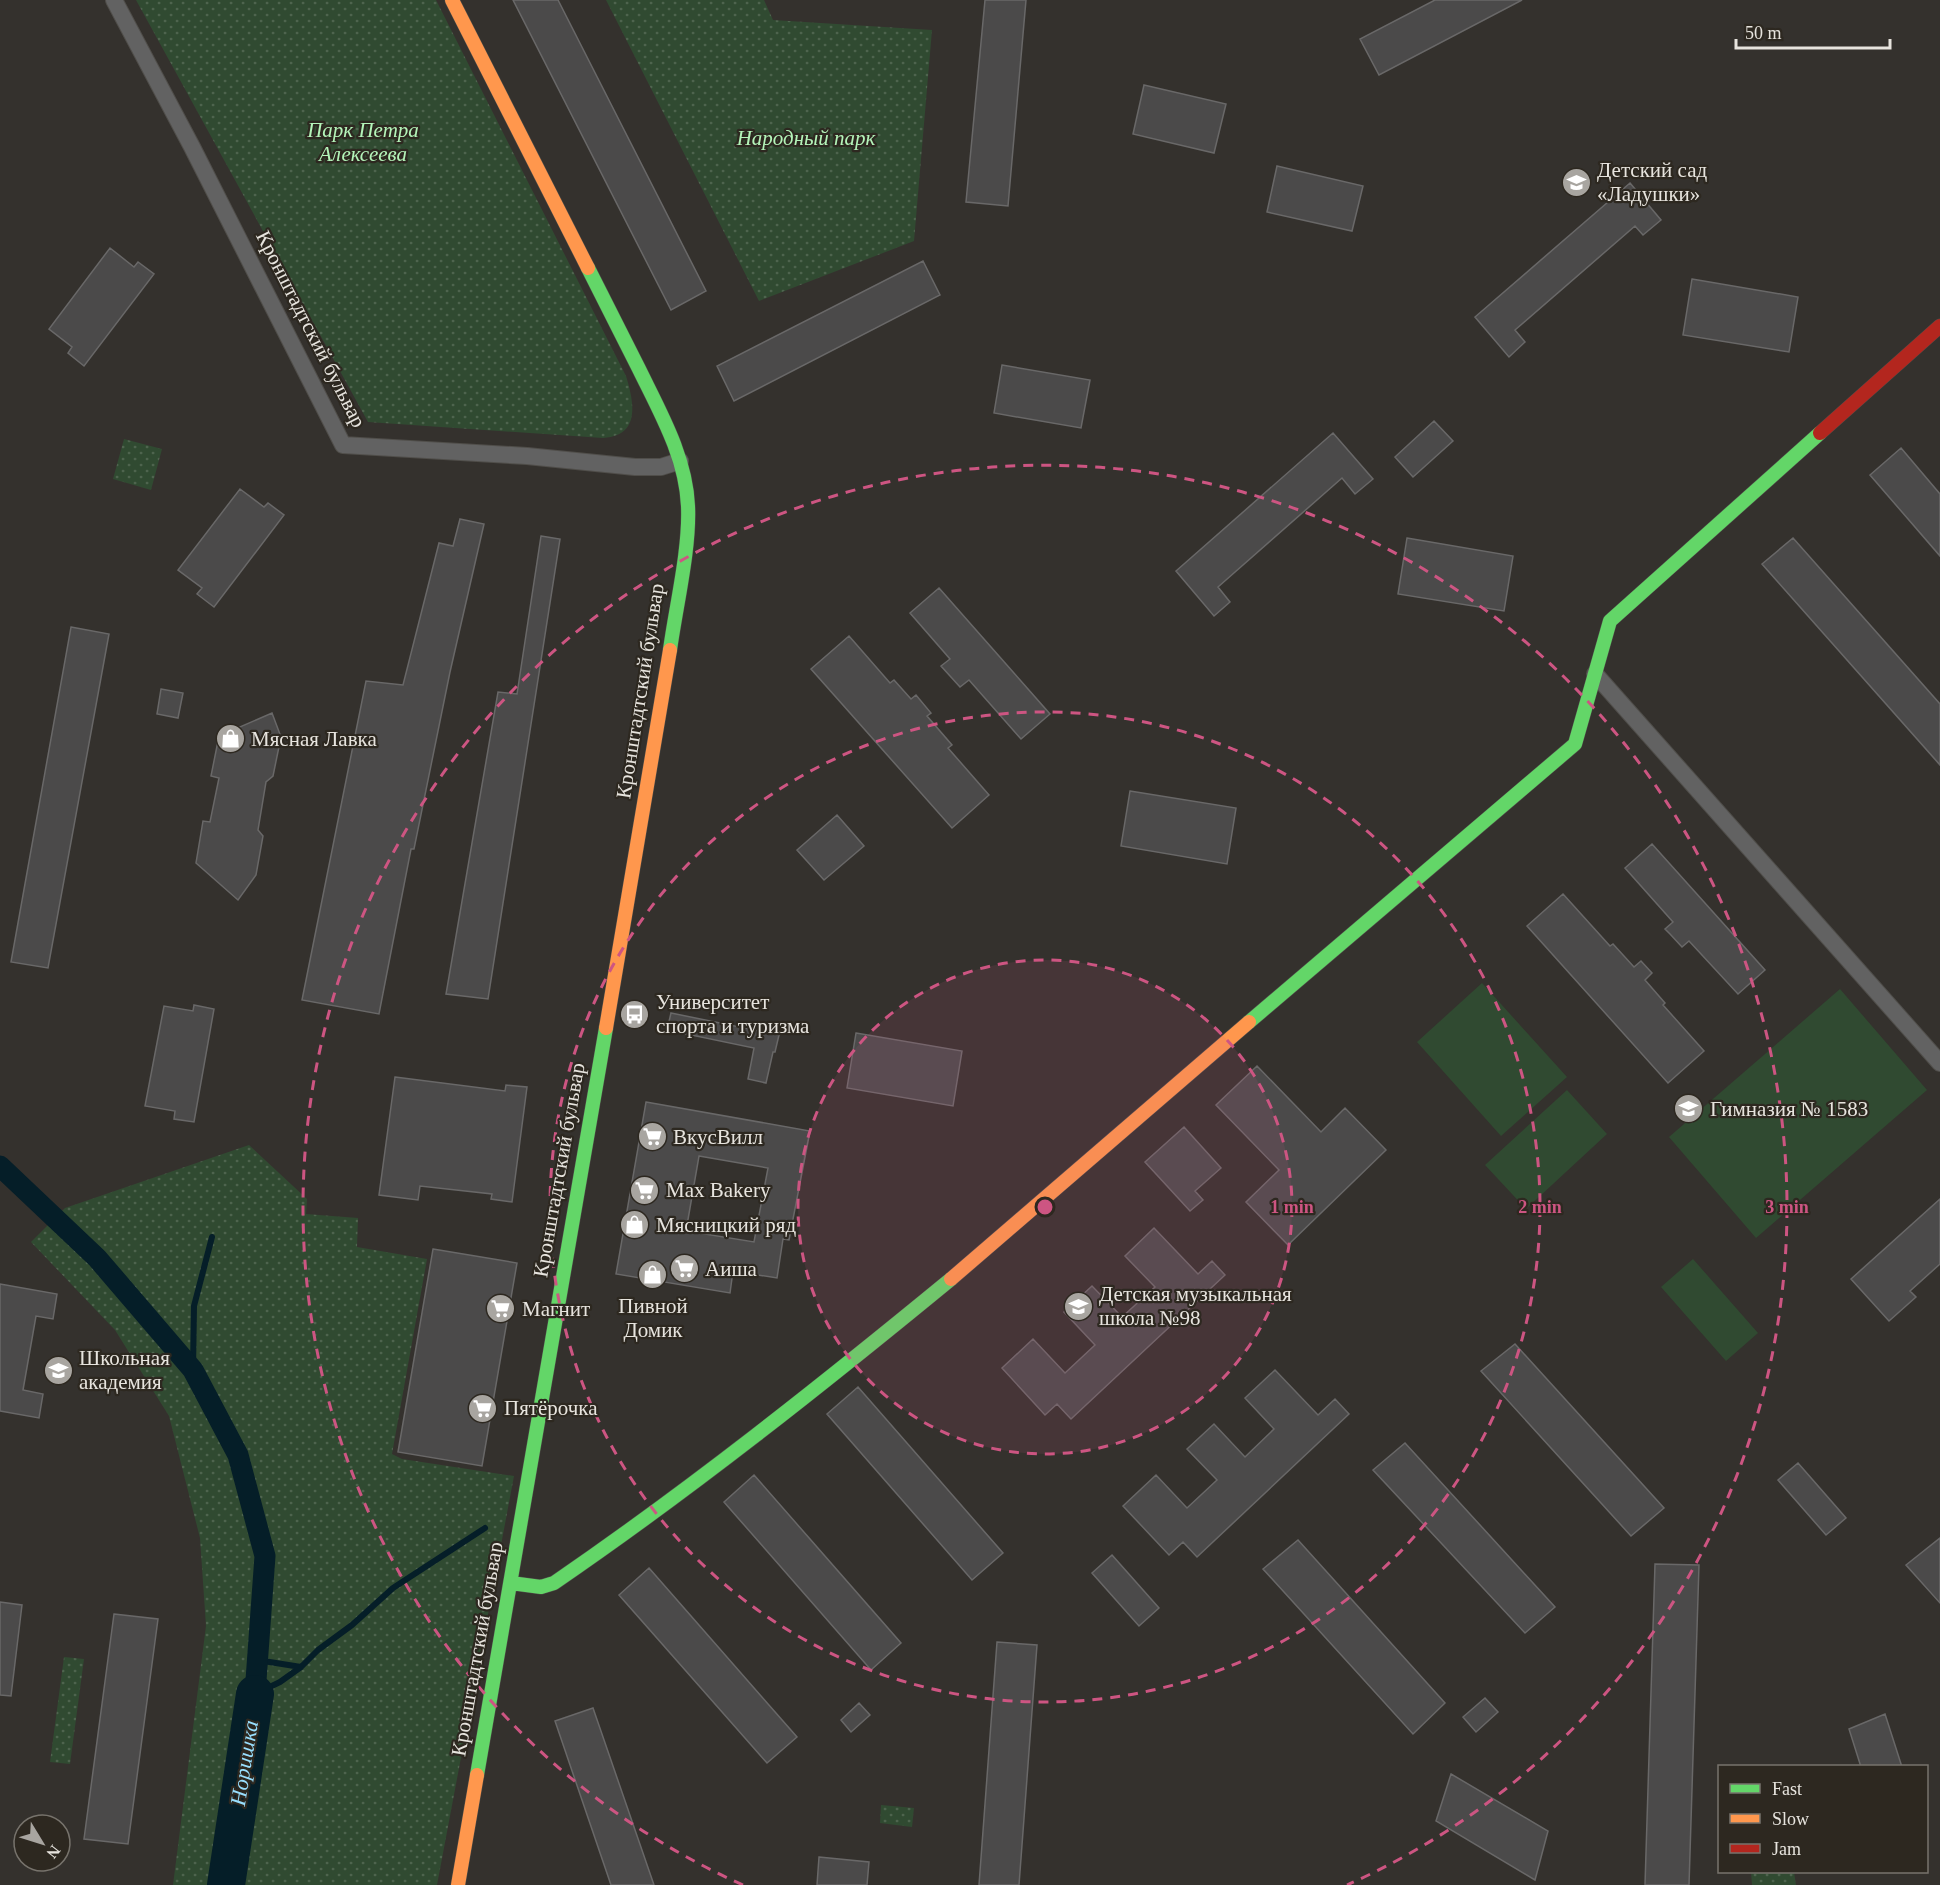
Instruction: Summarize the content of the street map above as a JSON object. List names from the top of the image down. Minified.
{"streets":{"main road":["Кронштадтский бульвар"]},"water":["Норишка"],"parks":["Парк Петра Алексеева","Народный парк"],"places":{"school or university":["Детский сад «Ладушки»","Гимназия № 1583","Детская музыкальная школа №98","Школьная академия"],"shop":["Мясная Лавка","Мясницкий ряд","Пивной Домик"],"bus stop":["Университет спорта и туризма"],"supermarket":["ВкусВилл","Max Bakery","Аиша","Магнит","Пятёрочка"]},"legend":["Fast","Slow","Jam"],"scale_bar":"50 m","north":"bottom right","rings":["1 min","2 min","3 min"]}
